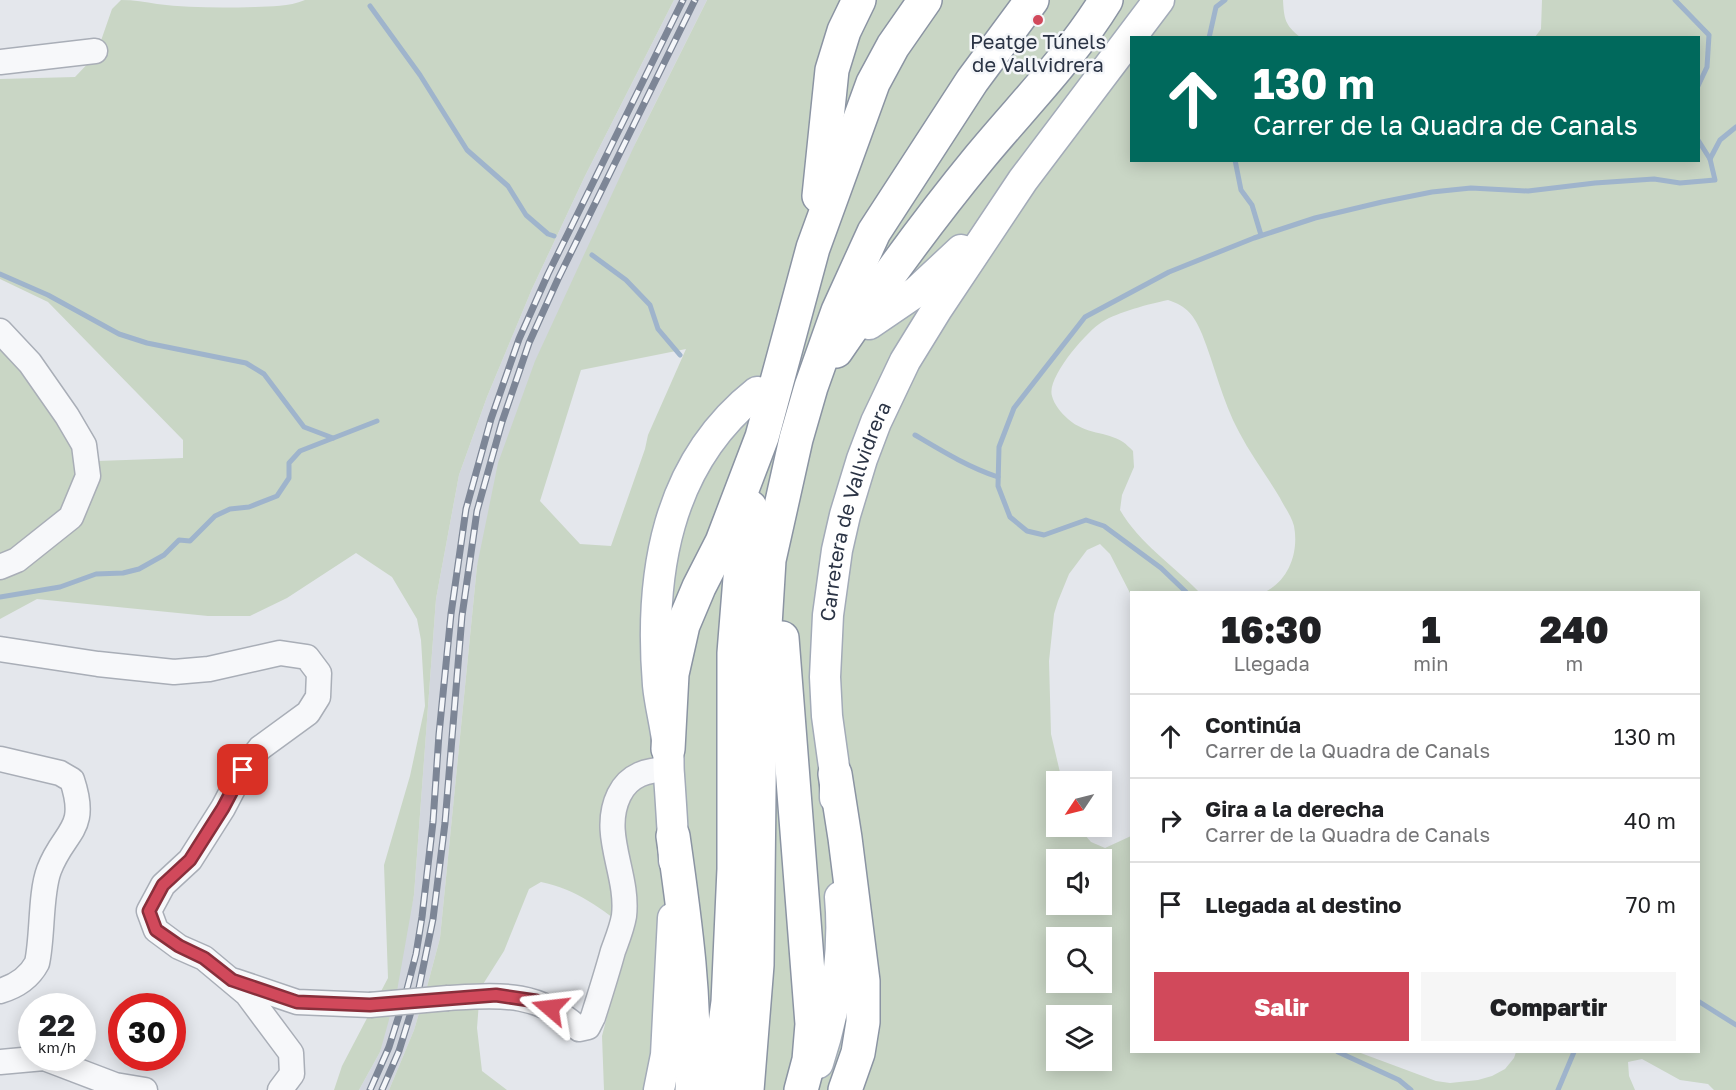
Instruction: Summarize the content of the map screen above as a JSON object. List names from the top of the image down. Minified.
{"streets":{"main road":["Carretera de Vallvidrera"]},"places":["Peatge Túnels de Vallvidrera"],"north":"bottom left","page":{"turn":["130 m","Carrer de la Quadra de Canals"],"eta":["16:30","Llegada","1","min","240","m"],"list":[{"name":"Continúa","note":"Carrer de la Quadra de Canals","value":"130 m"},{"name":"Gira a la derecha","note":"Carrer de la Quadra de Canals","value":"40 m"},{"name":"Llegada al destino","value":"70 m"}],"buttons":["Salir","Compartir"],"speed":"22 km/h","limit":"30"}}
